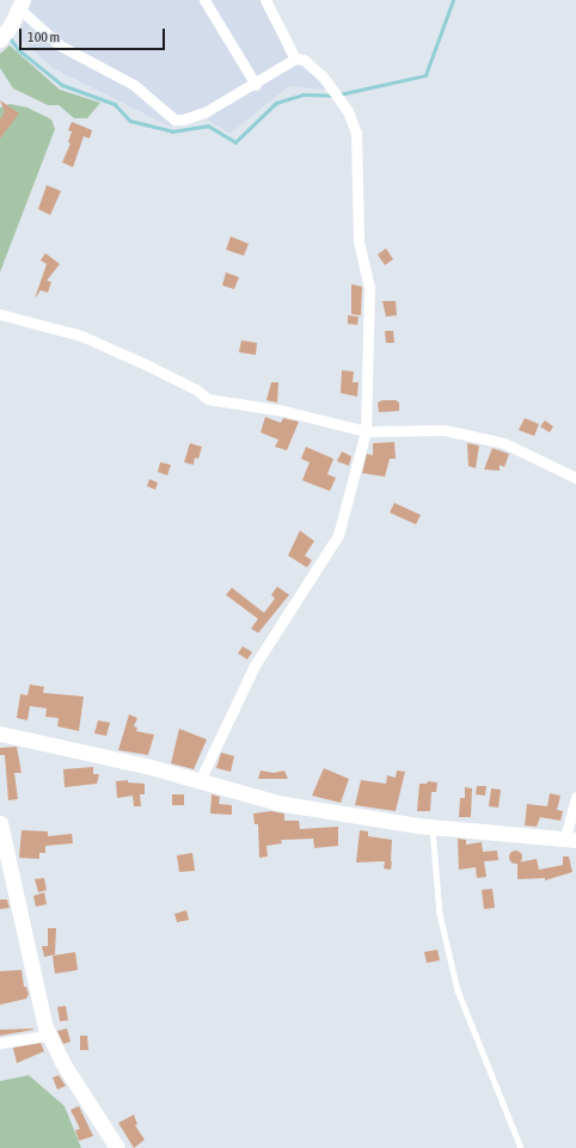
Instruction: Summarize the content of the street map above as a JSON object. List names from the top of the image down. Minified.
{"scale_bar":"100 m"}
